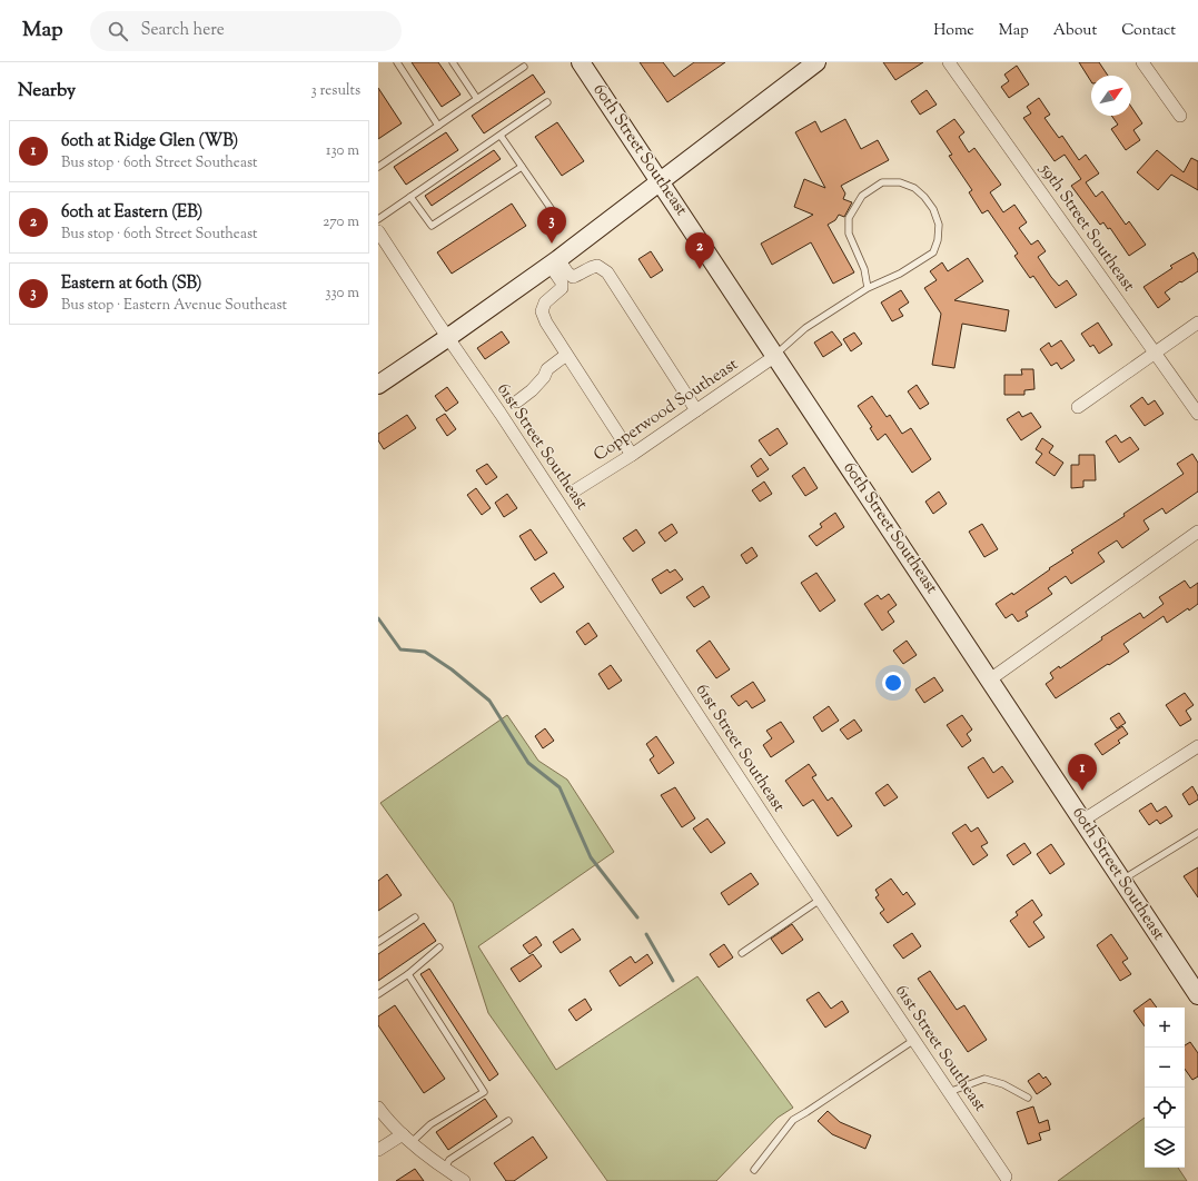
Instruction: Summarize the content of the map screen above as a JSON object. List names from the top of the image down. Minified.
{"streets":{"main road":["60th Street Southeast"],"street":["59th Street Southeast","Copperwood Southeast","61st Street Southeast"]},"crossings":[["60th Street Southeast","Copperwood Southeast"]],"north":"top right","page":{"header":"Map","search":"Search here","nav":["Home","Map","About","Contact"],"heading":["Nearby","3 results"],"list":[{"mark":"1","name":"60th at Ridge Glen (WB)","note":"Bus stop · 60th Street Southeast","value":"130 m"},{"mark":"2","name":"60th at Eastern (EB)","note":"Bus stop · 60th Street Southeast","value":"270 m"},{"mark":"3","name":"Eastern at 60th (SB)","note":"Bus stop · Eastern Avenue Southeast","value":"330 m"}],"pins":["3","2","1"],"map_buttons":["+","−"]}}
